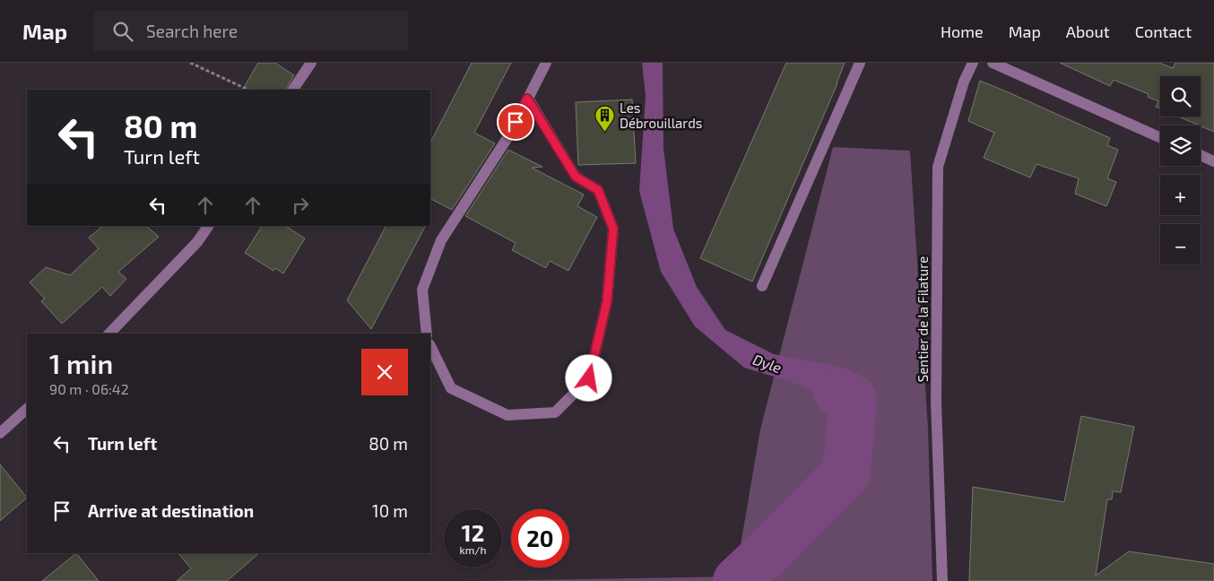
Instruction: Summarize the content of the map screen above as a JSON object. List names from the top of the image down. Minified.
{"streets":{"street":["Sentier de la Filature"]},"water":["Dyle"],"places":{"building":["Les Débrouillards"]},"page":{"header":"Map","search":"Search here","nav":["Home","Map","About","Contact"],"map_buttons":["+","−"],"turn":["80 m","Turn left"],"heading":["1 min","90 m · 06:42"],"list":[{"name":"Turn left","value":"80 m"},{"name":"Arrive at destination","value":"10 m"}],"speed":"12 km/h","limit":"20"}}
